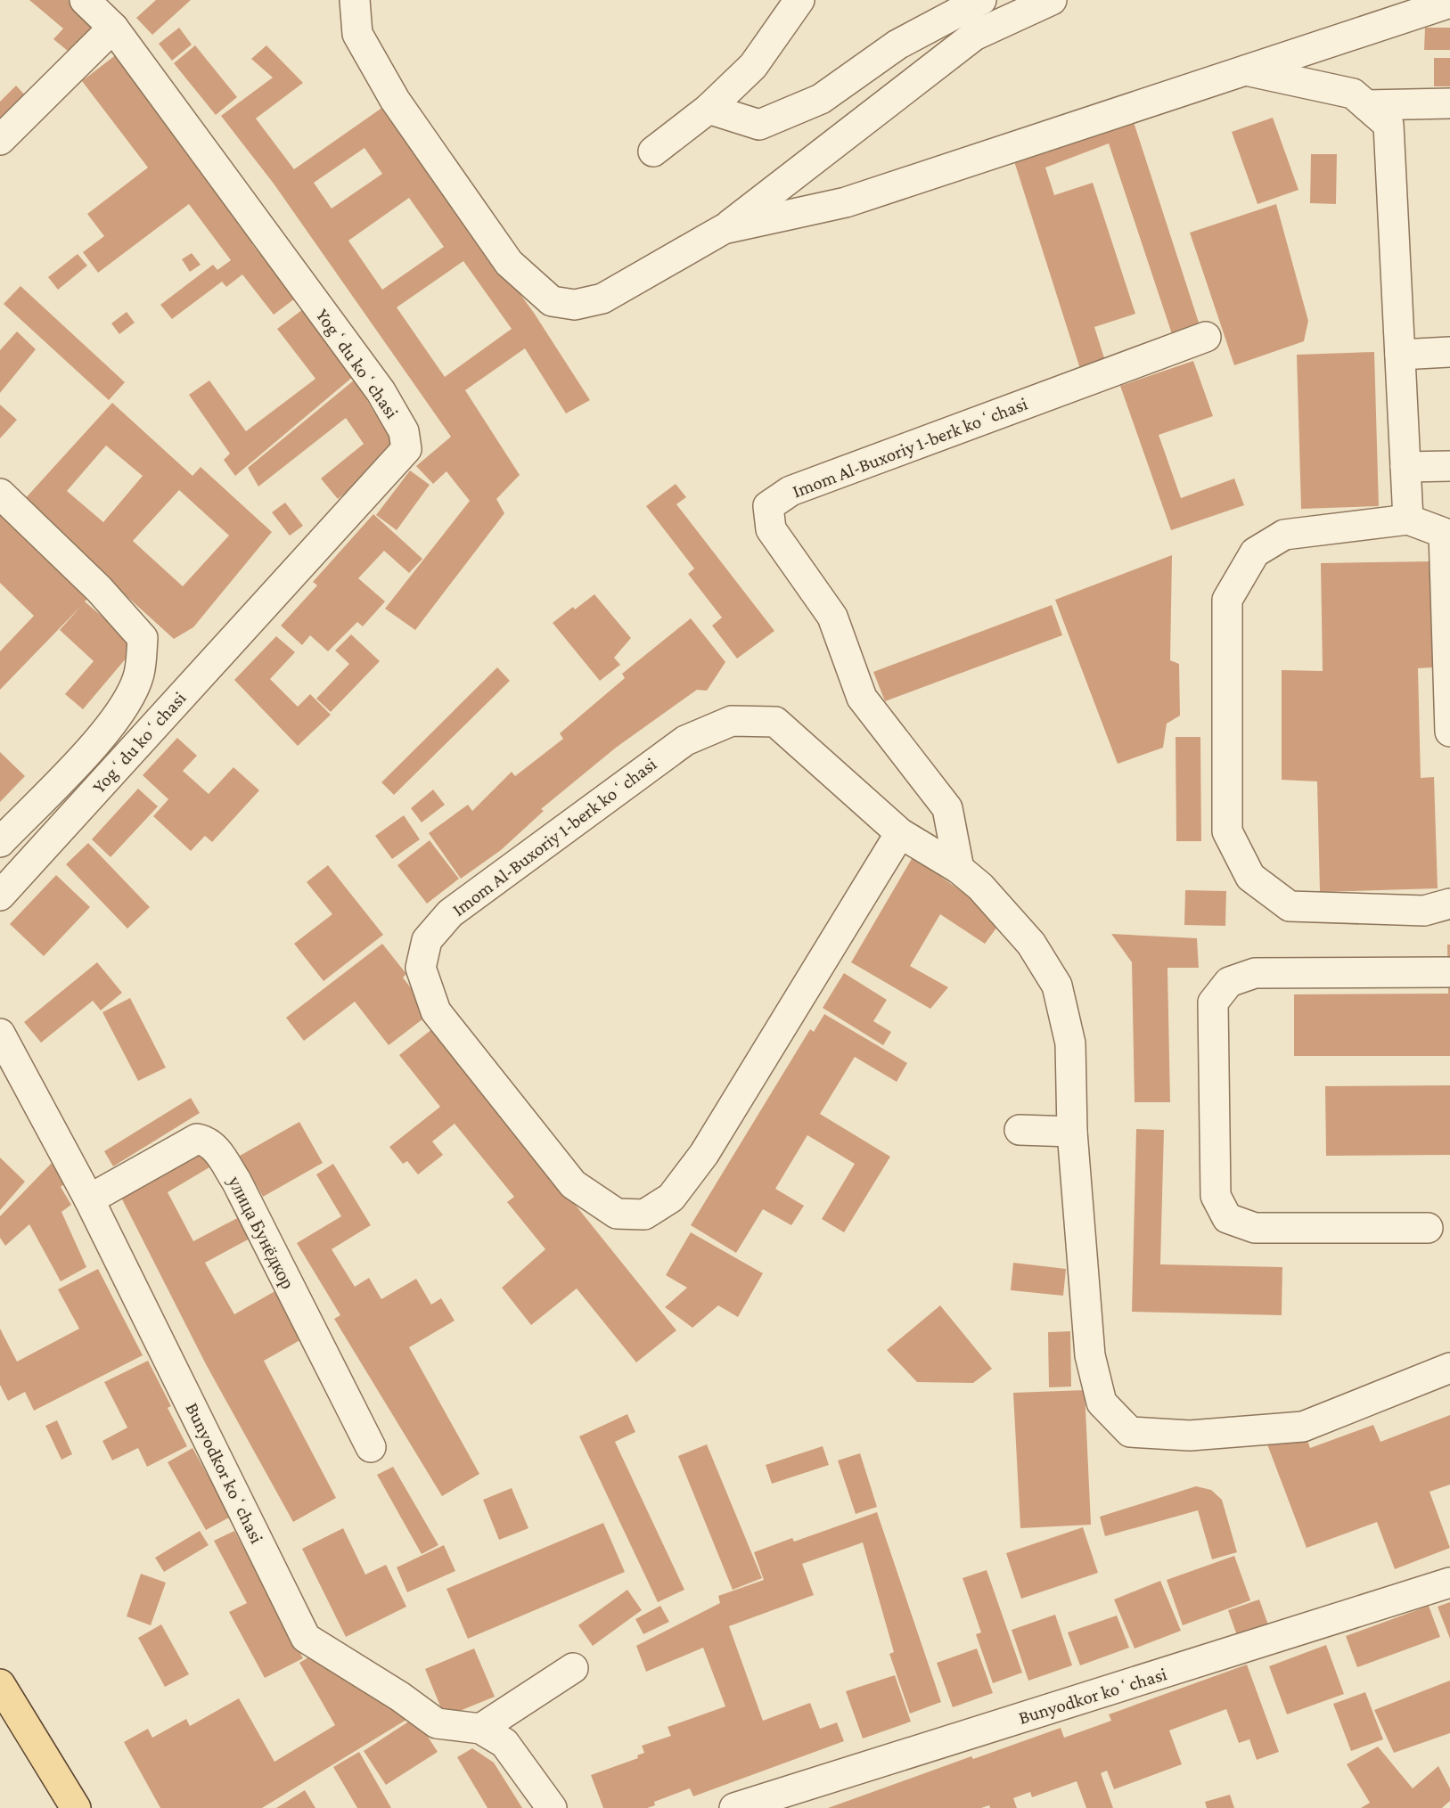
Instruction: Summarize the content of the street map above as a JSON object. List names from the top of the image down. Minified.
{"streets":{"street":["Yogʻdu koʻchasi","Imom Al-Buxoriy 1-berk koʻchasi","улица Бунёдкор","Bunyodkor koʻchasi"]},"crossings":[["улица Бунёдкор","Bunyodkor koʻchasi"]]}
